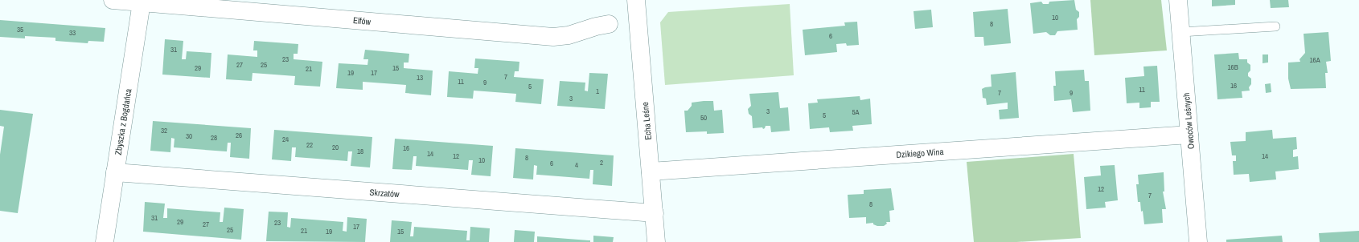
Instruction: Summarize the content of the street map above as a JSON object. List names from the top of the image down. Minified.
{"streets":{"street":["Elfów","Echa Leśne","Owoców Leśnych","Zbyszka z Bogdańca","Dzikiego Wina","Skrzatów"]},"crossings":[["Elfów","Zbyszka z Bogdańca"],["Echa Leśne","Dzikiego Wina"],["Echa Leśne","Skrzatów"],["Owoców Leśnych","Dzikiego Wina"],["Zbyszka z Bogdańca","Skrzatów"]],"house_numbers":["10","8","35","33","6","31","23","16A","27","25","16B","29","15","21","19","17","7","13","11","9","16","5","11","1","7","9","3","3","5A","5","50","32","26","30","28","24","22","20","16","18","14","12","14","8","10","2","6","4","12","7","8","31","29","23","27","17","25","21","19","15"]}
